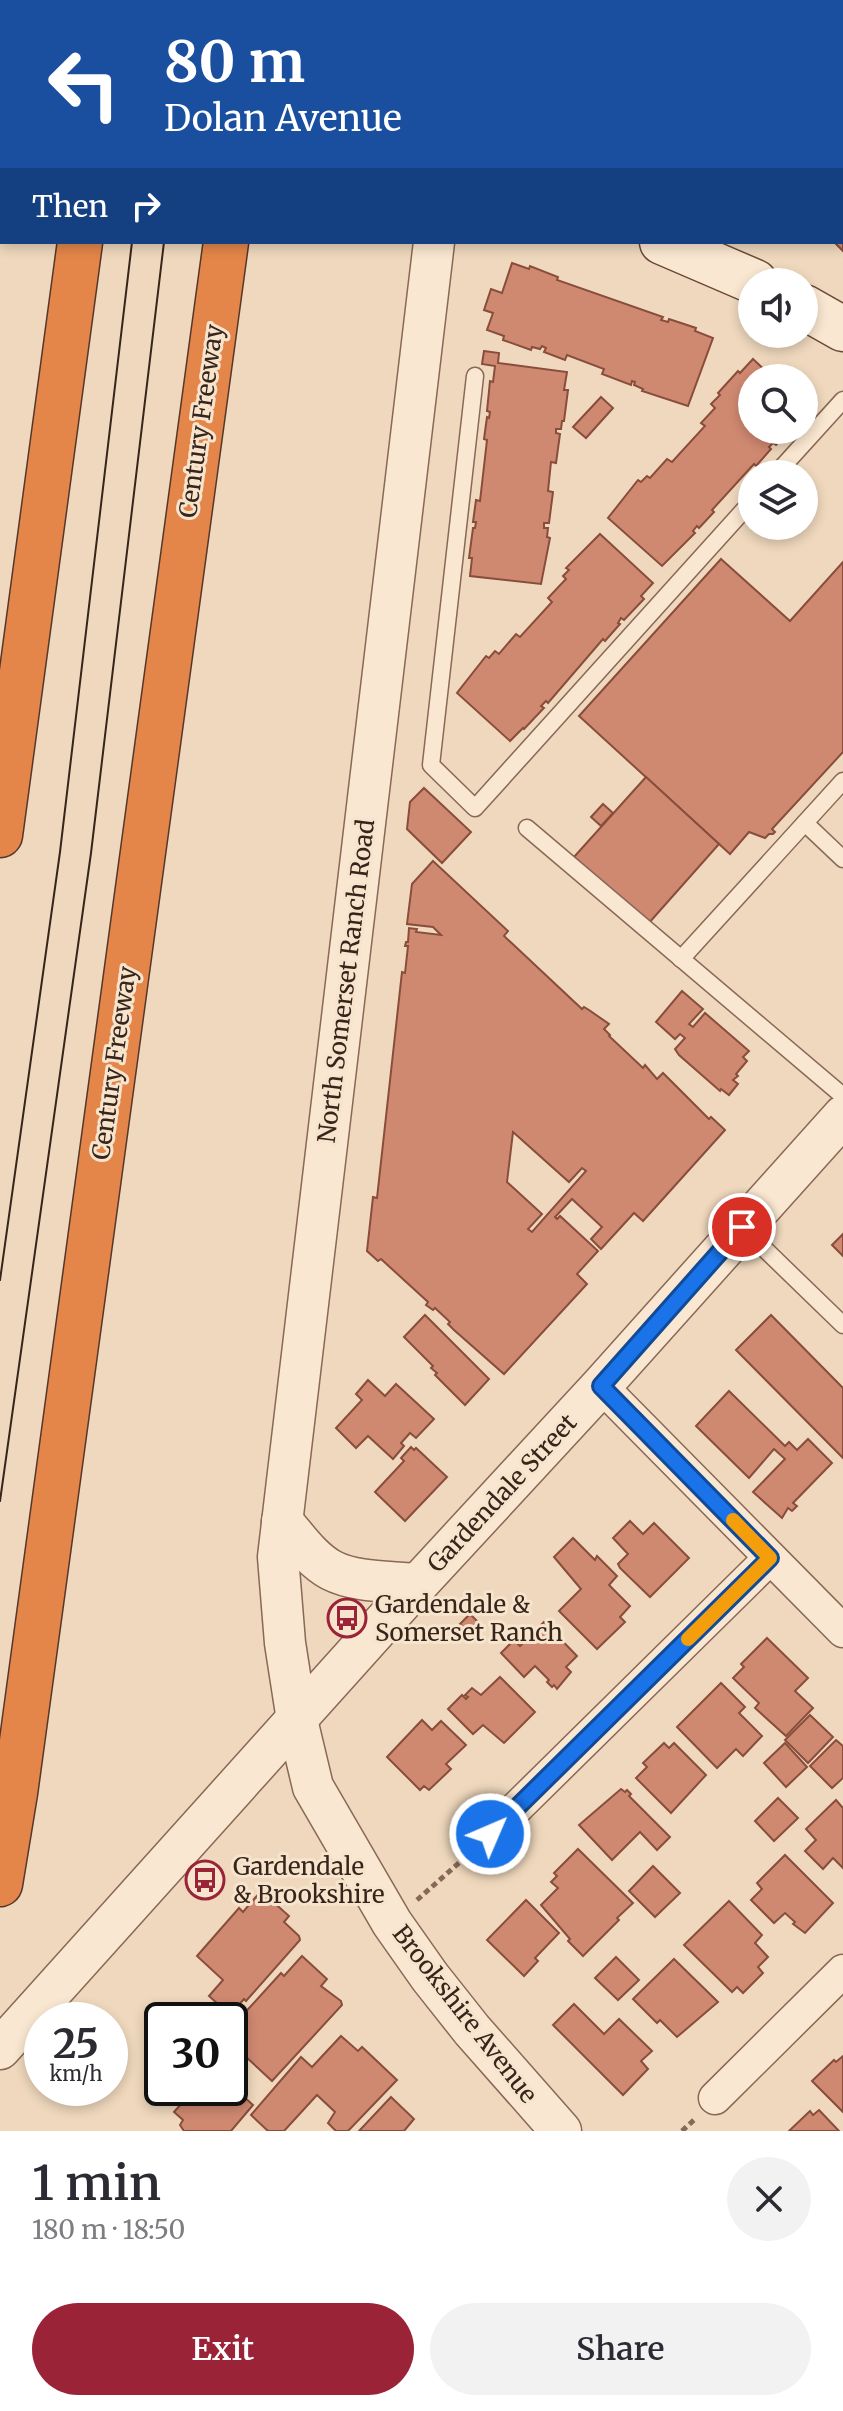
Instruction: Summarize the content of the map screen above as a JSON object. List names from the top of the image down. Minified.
{"streets":{"highway":["Century Freeway"],"street":["North Somerset Ranch Road","Gardendale Street","Brookshire Avenue"]},"crossings":[["North Somerset Ranch Road","Gardendale Street"],["North Somerset Ranch Road","Brookshire Avenue"],["Gardendale Street","Brookshire Avenue"]],"places":{"bus stop":["Gardendale & Somerset Ranch","Gardendale & Brookshire"]},"page":{"turn":["80 m","Dolan Avenue"],"then":"Then","speed":"25 km/h","limit":"30","heading":["1 min","180 m · 18:50"],"buttons":["Exit","Share"]}}
